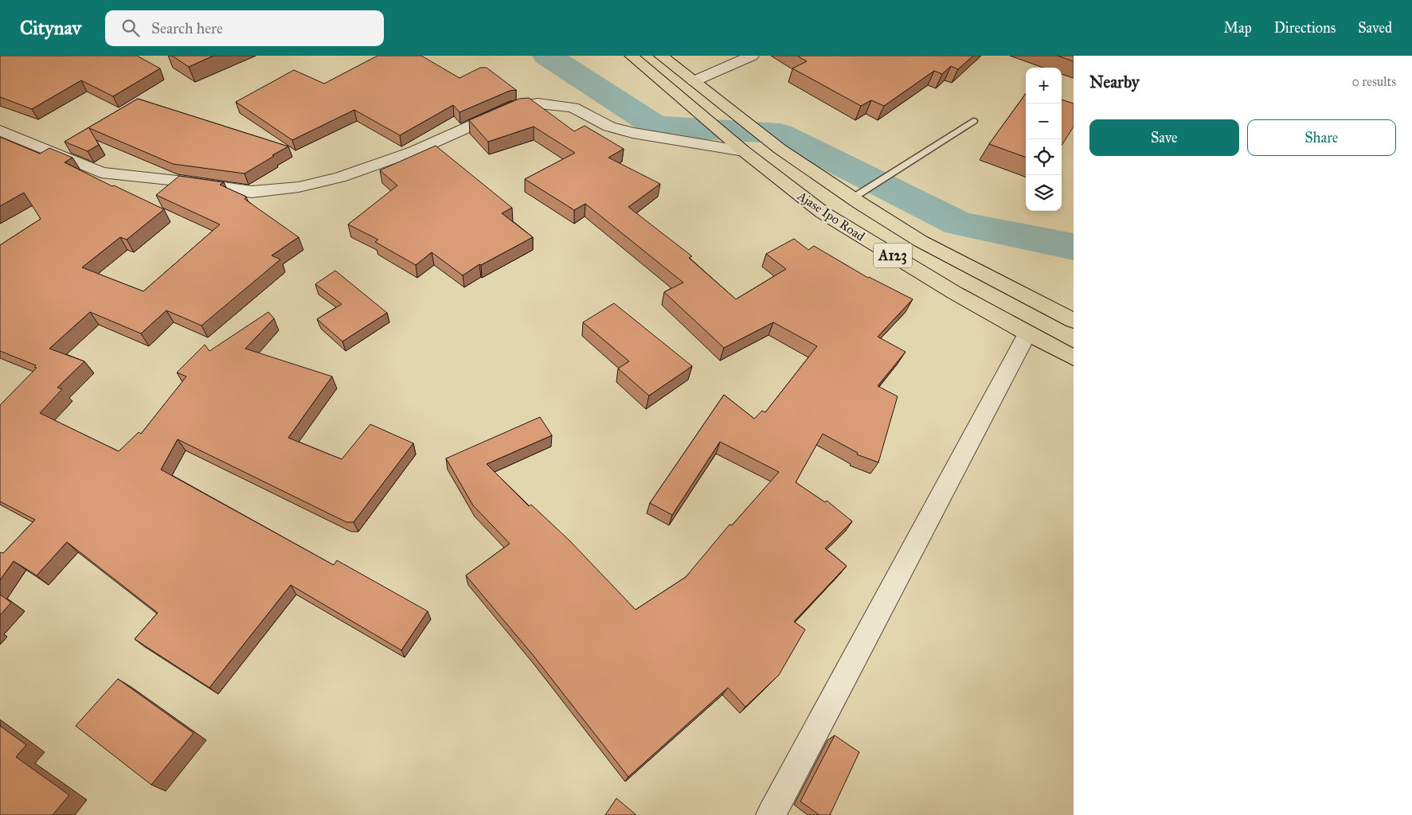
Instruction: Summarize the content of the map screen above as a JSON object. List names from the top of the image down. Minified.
{"streets":{"highway":["Ajase Ipo Road","A123"]},"page":{"header":"Citynav","search":"Search here","nav":["Map","Directions","Saved"],"heading":["Nearby","0 results"],"map_buttons":["+","−"],"buttons":["Save","Share"]}}
